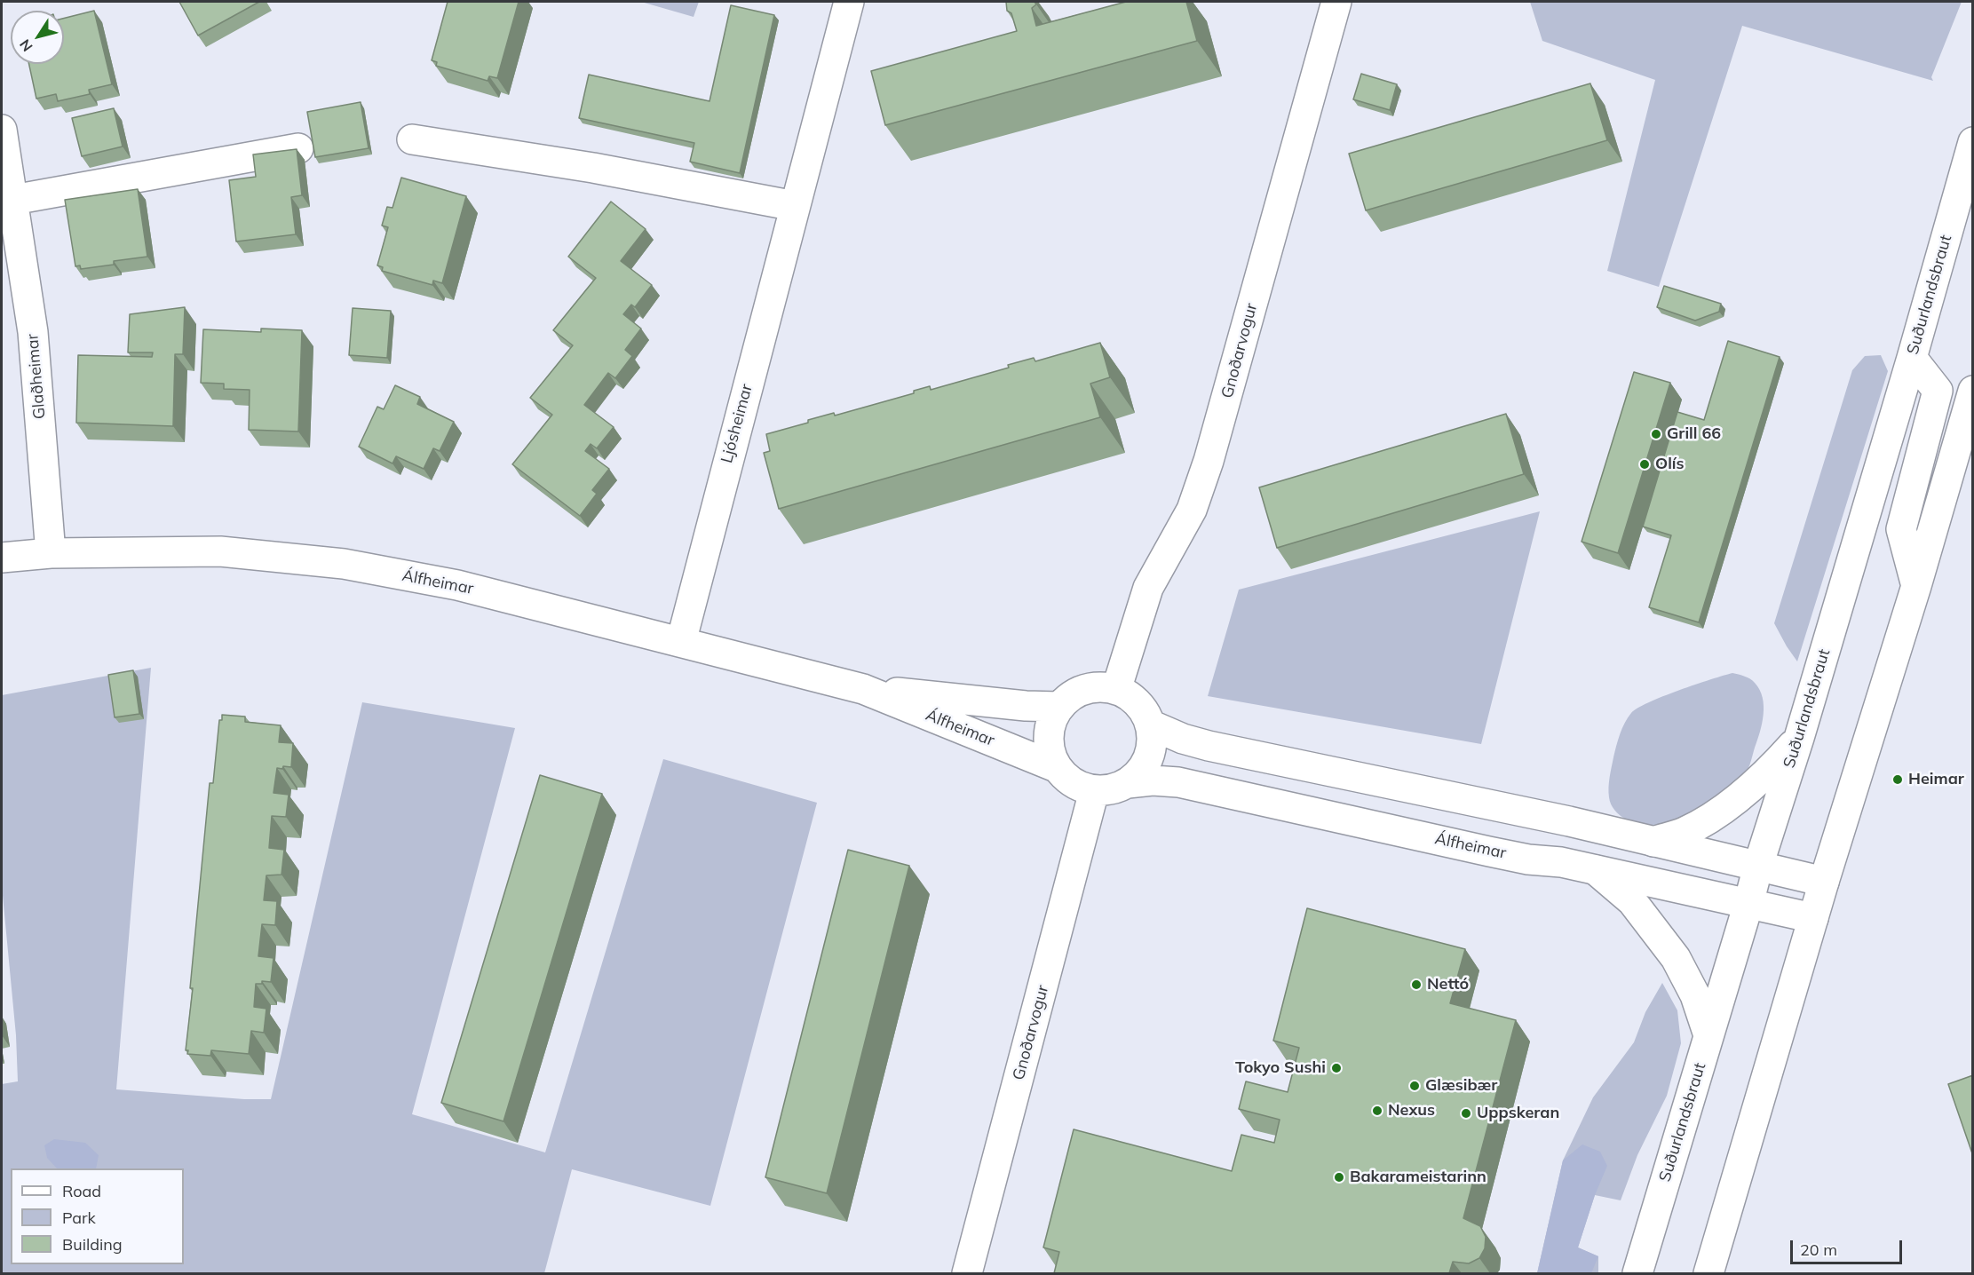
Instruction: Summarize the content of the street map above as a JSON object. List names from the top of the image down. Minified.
{"streets":{"street":["Suðurlandsbraut","Gnoðarvogur","Glaðheimar","Ljósheimar","Álfheimar"]},"crossings":[["Suðurlandsbraut","Álfheimar"],["Gnoðarvogur","Álfheimar"],["Glaðheimar","Álfheimar"],["Ljósheimar","Álfheimar"]],"places":["Grill 66","Olís","Heimar","Nettó","Tokyo Sushi","Glæsibær","Nexus","Uppskeran","Bakarameistarinn"],"legend":["Road","Park","Building"],"scale_bar":"20 m","north":"bottom left"}
